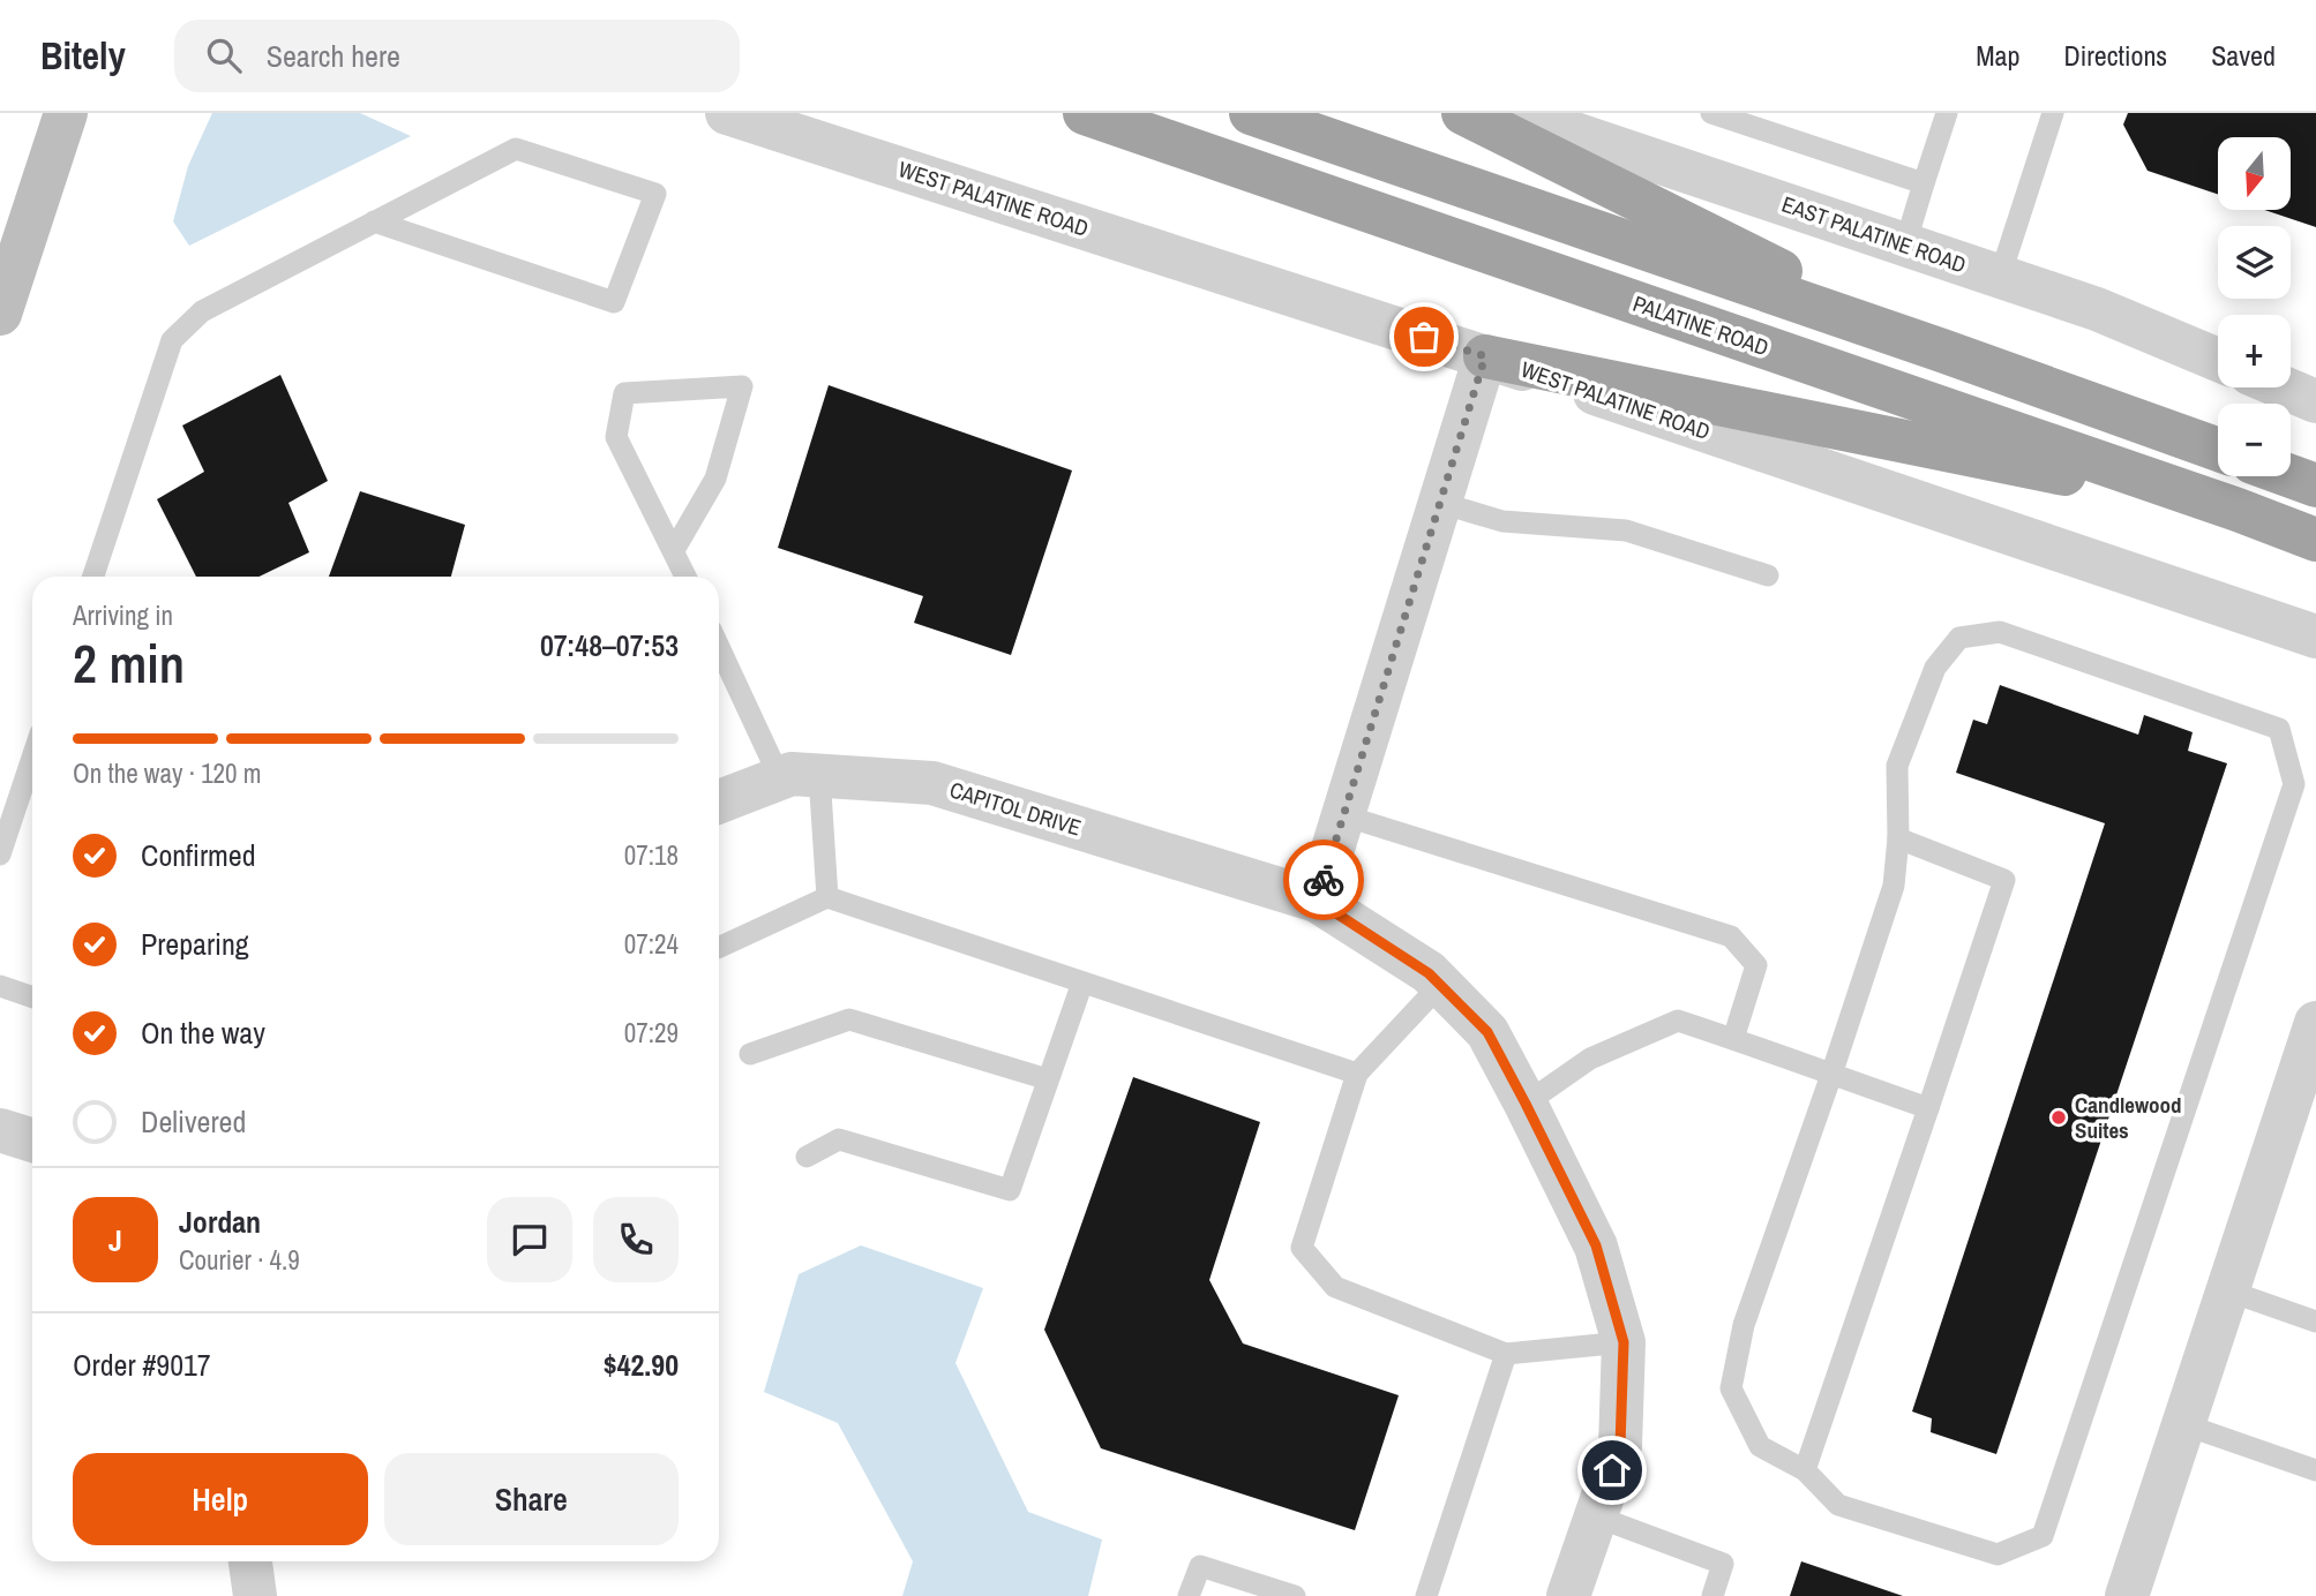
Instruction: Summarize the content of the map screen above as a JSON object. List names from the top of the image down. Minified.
{"streets":{"highway":["PALATINE ROAD"],"street":["WEST PALATINE ROAD","EAST PALATINE ROAD","CAPITOL DRIVE"]},"places":["Candlewood Suites"],"north":"bottom","page":{"header":"Bitely","search":"Search here","nav":["Map","Directions","Saved"],"map_buttons":["+","−"],"heading":["2 min","Arriving in","07:48–07:53"],"panel":["Jordan","Courier · 4.9","Order #9017","$42.90"],"bar":"On the way · 120 m","list":[["Confirmed","07:18"],["Preparing","07:24"],["On the way","07:29"],"Delivered"],"round":"J","buttons":["Help","Share"]}}
